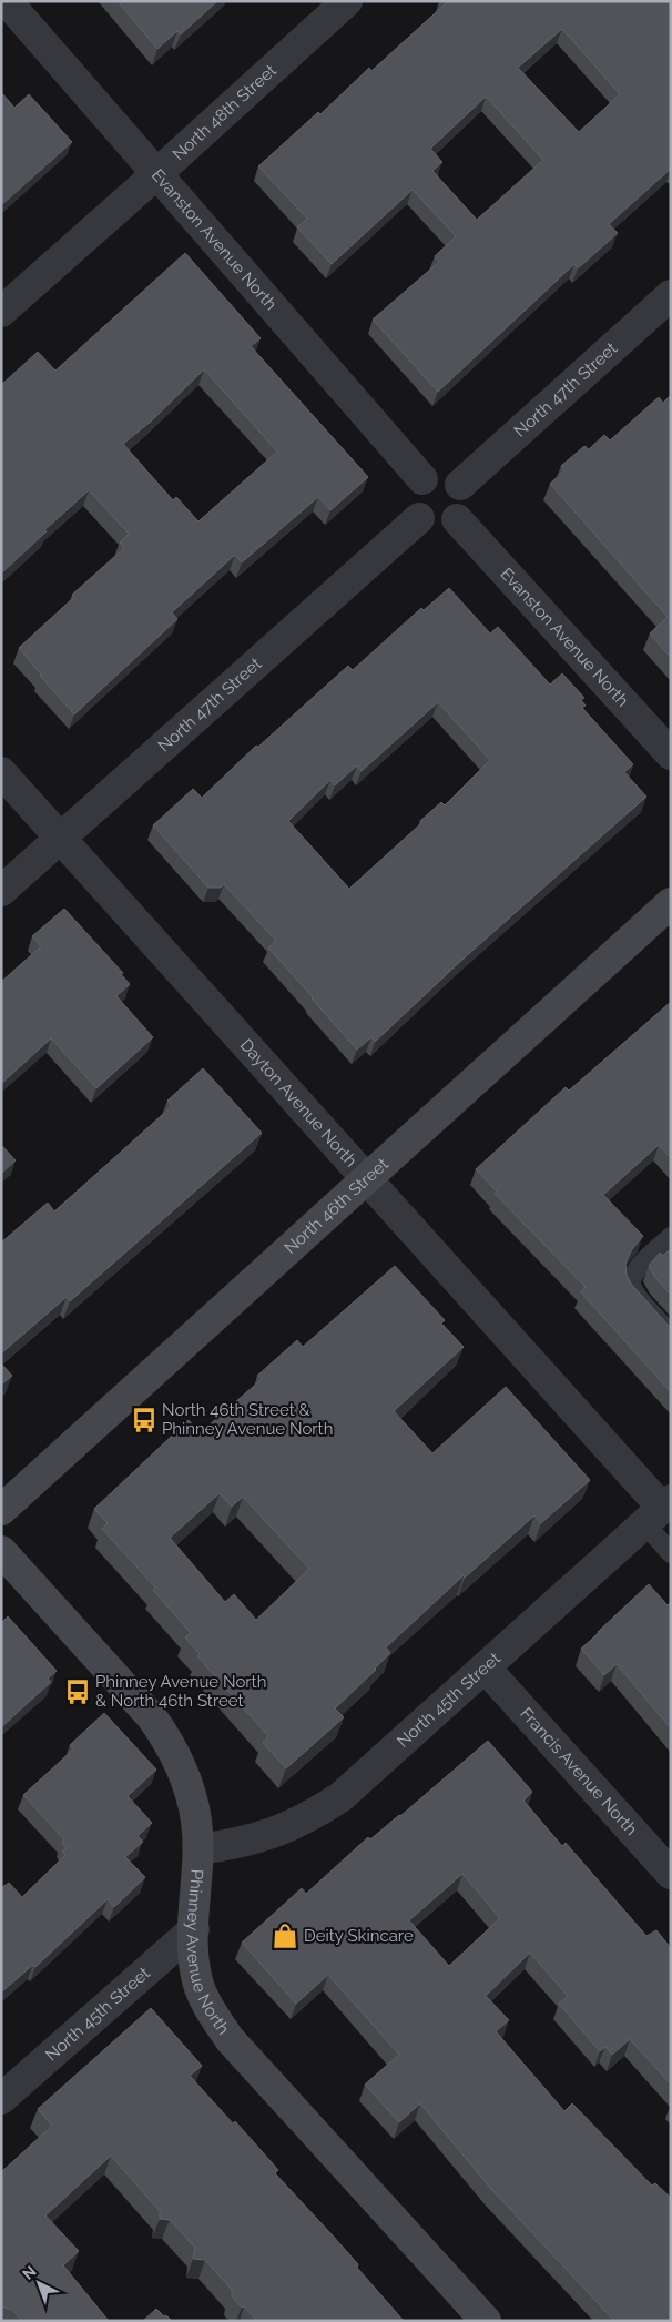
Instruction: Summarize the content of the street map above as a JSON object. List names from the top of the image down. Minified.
{"streets":{"street":["North 48th Street","Evanston Avenue North","North 47th Street","Dayton Avenue North","North 46th Street","North 45th Street","Francis Avenue North","Phinney Avenue North"]},"crossings":[["North 48th Street","Evanston Avenue North"],["Evanston Avenue North","North 47th Street"],["North 47th Street","Dayton Avenue North"],["Dayton Avenue North","North 46th Street"],["Dayton Avenue North","North 45th Street"],["North 45th Street","Francis Avenue North"],["North 45th Street","Phinney Avenue North"]],"places":{"bus stop":["North 46th Street & Phinney Avenue North","Phinney Avenue North & North 46th Street"],"shop":["Deity Skincare"]},"north":"top left"}
